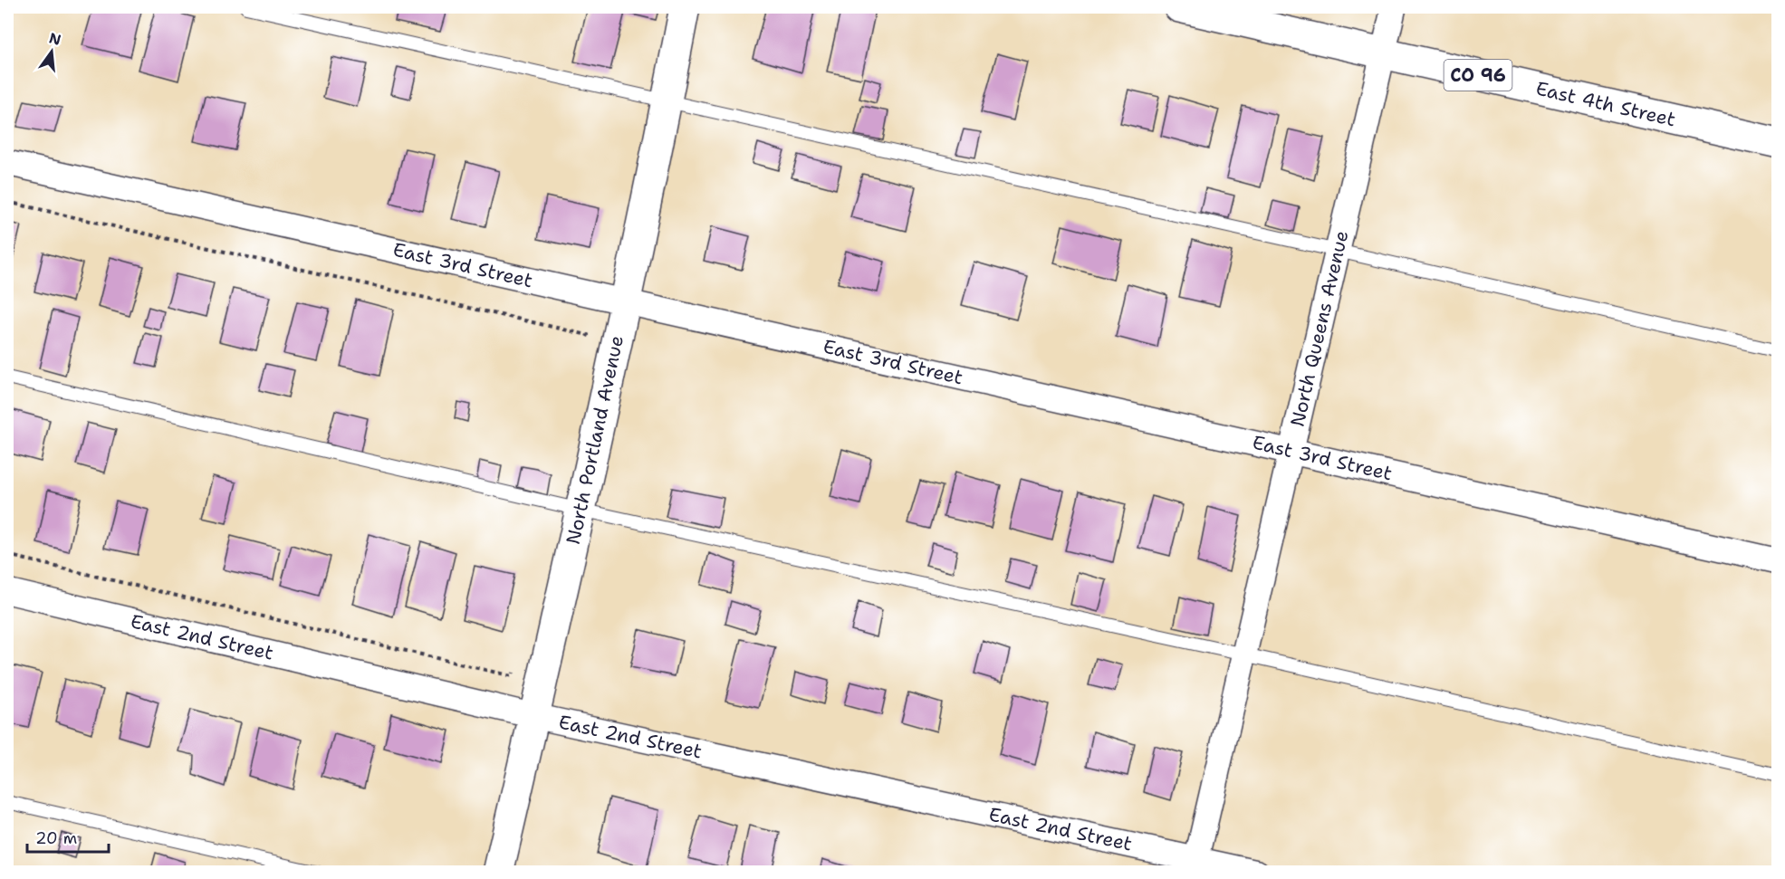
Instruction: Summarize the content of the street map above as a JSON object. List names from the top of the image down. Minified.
{"streets":{"street":["CO 96","East 4th Street","East 3rd Street","North Queens Avenue","North Portland Avenue","East 2nd Street"]},"crossings":[["East 4th Street","North Queens Avenue"],["East 3rd Street","North Queens Avenue"],["East 3rd Street","North Portland Avenue"],["North Queens Avenue","East 2nd Street"],["North Portland Avenue","East 2nd Street"]],"scale_bar":"20 m","north":"top"}
